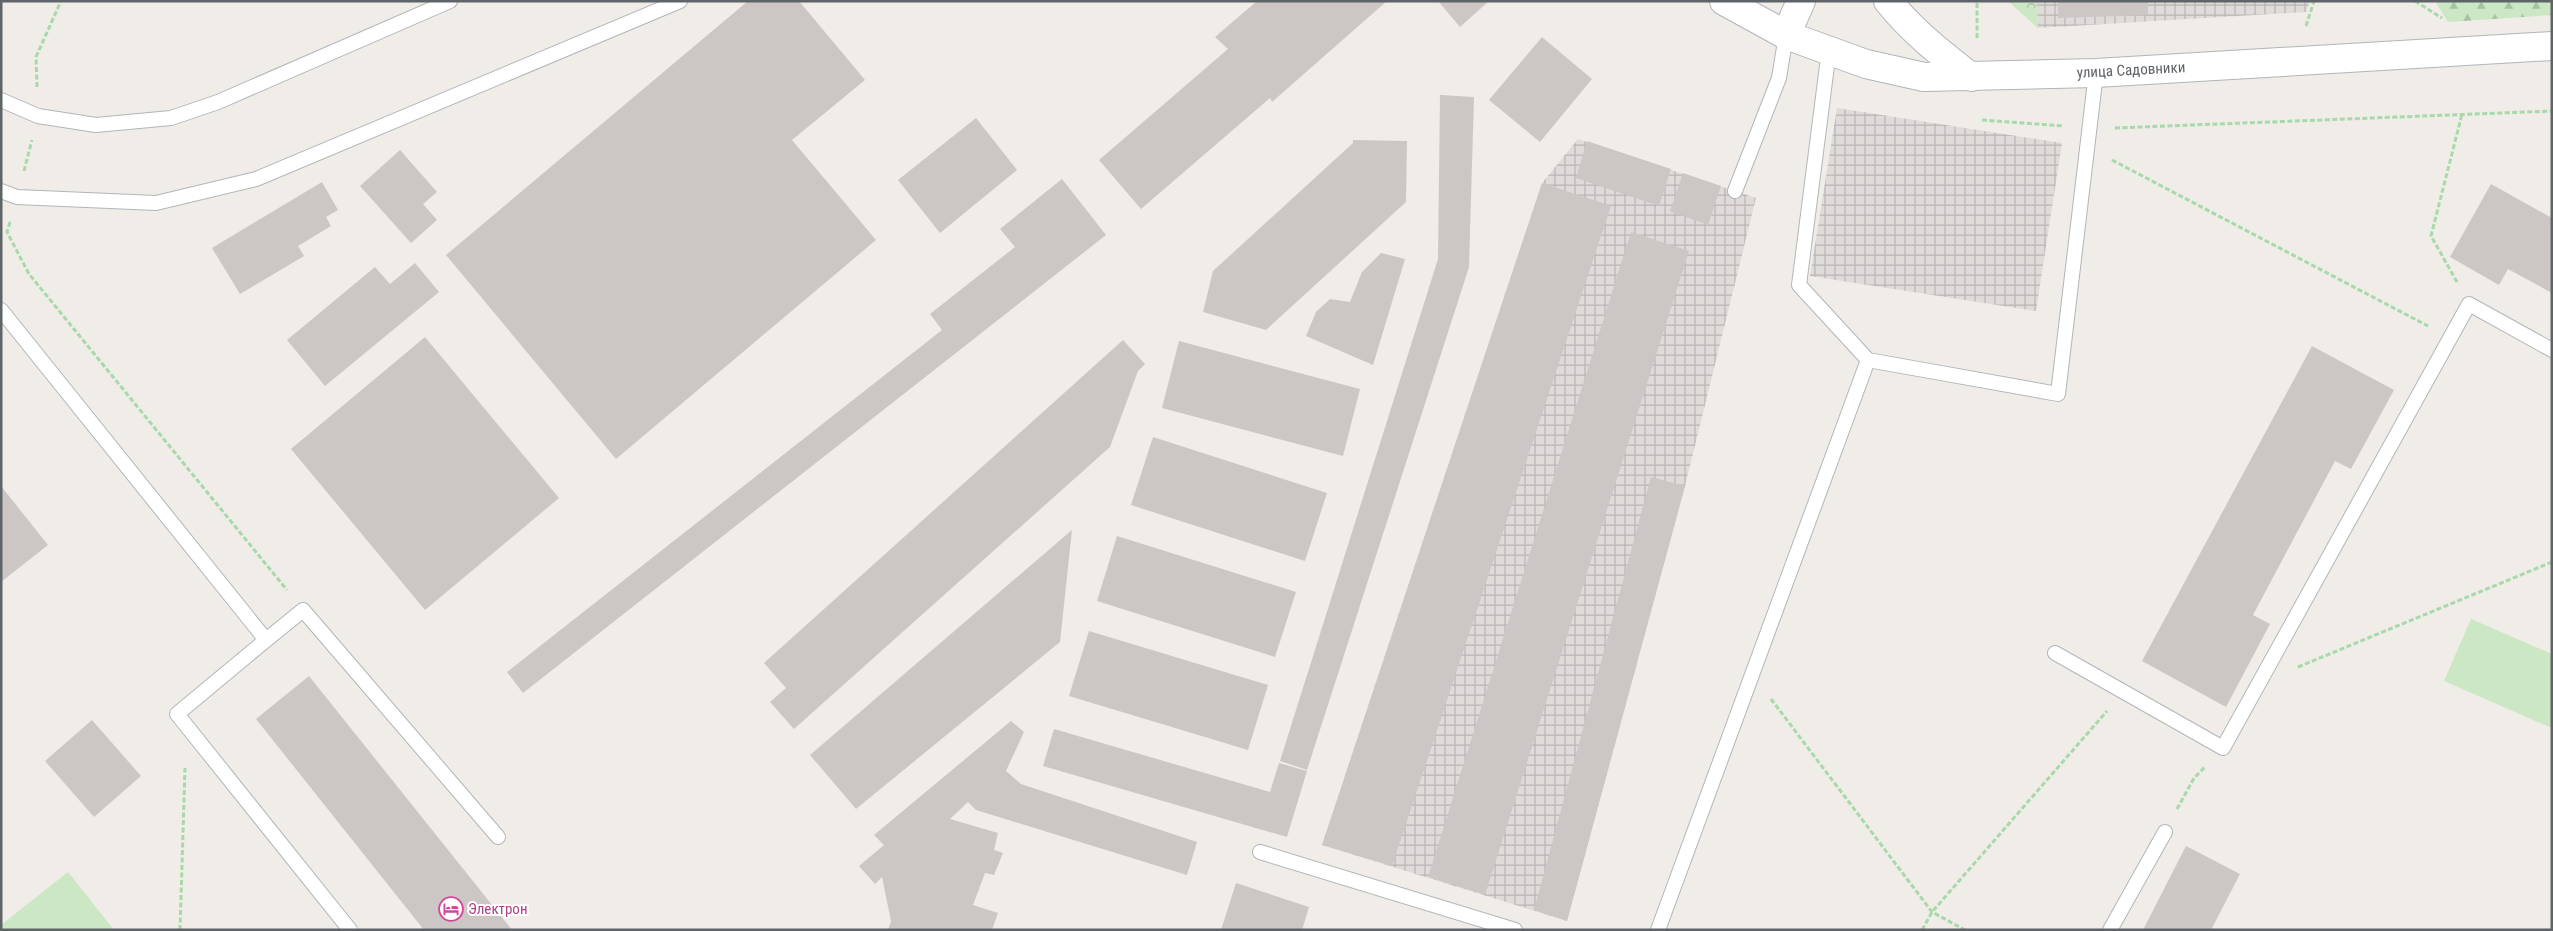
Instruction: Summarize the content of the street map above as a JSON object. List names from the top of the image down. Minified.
{"streets":{"street":["улица Садовники"]},"places":{"hotel":["Электрон"]}}
